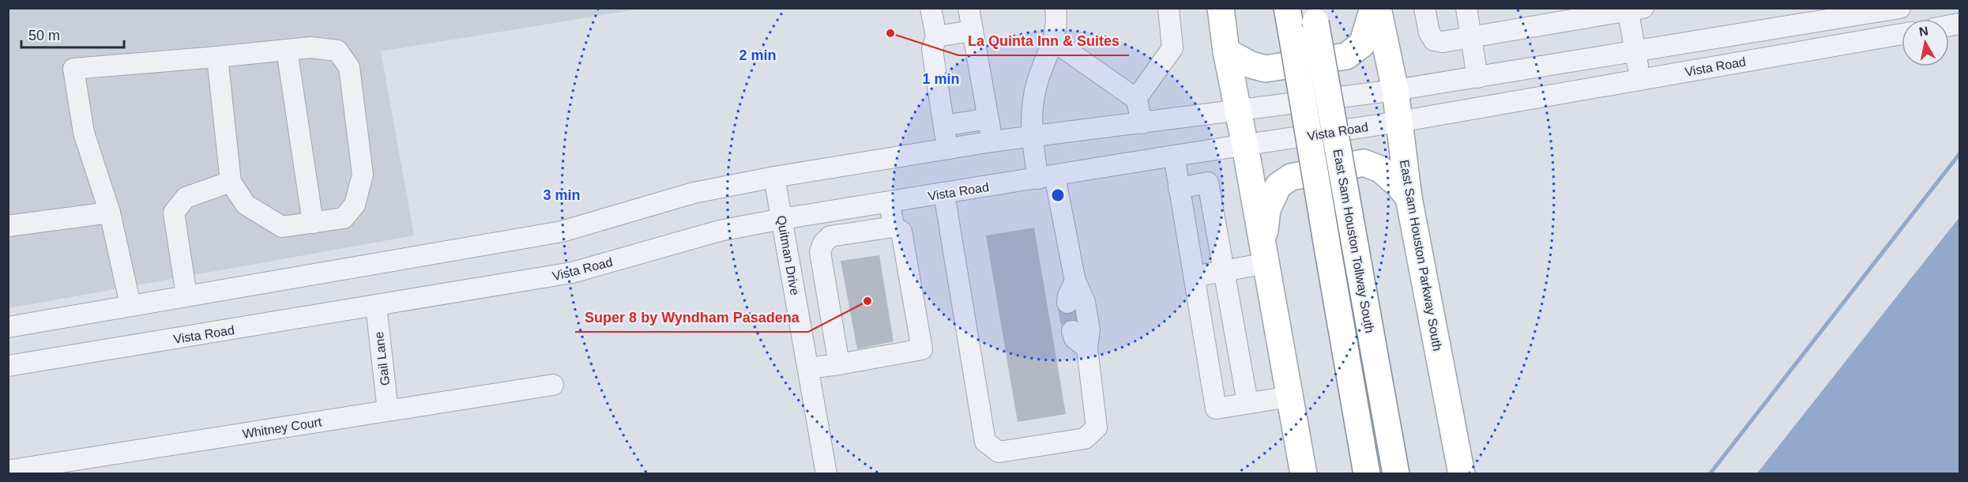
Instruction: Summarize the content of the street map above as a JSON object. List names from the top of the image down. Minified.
{"streets":{"main road":["East Sam Houston Tollway South","East Sam Houston Parkway South"],"street":["Vista Road","Quitman Drive","Gail Lane","Whitney Court"]},"crossings":[["Vista Road","Quitman Drive"],["Vista Road","East Sam Houston Parkway South"],["Vista Road","Gail Lane"],["Gail Lane","Whitney Court"]],"places":["La Quinta Inn & Suites","Super 8 by Wyndham Pasadena"],"scale_bar":"50 m","north":"top","rings":["2 min","1 min","3 min"]}
